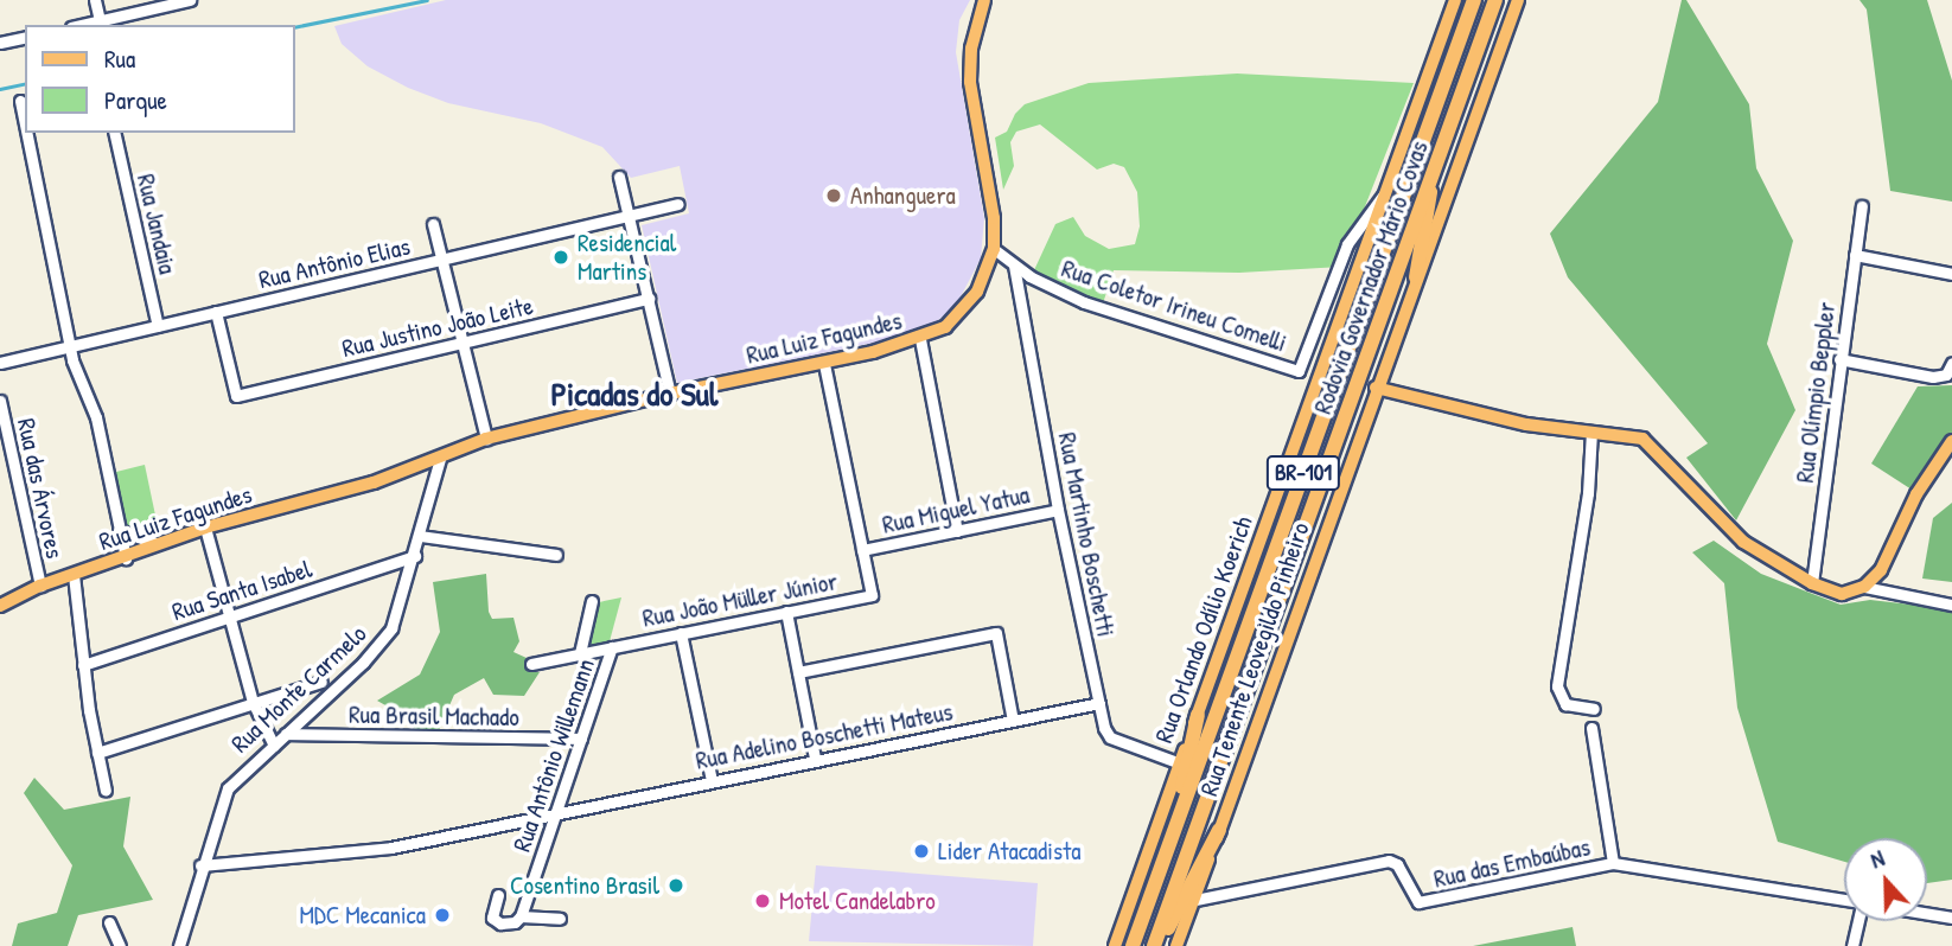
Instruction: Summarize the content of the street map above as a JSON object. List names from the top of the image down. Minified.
{"streets":{"highway":["Rodovia Governador Mário Covas","BR-101"],"main road":["Rua Luiz Fagundes","Rua Orlando Odílio Koerich","Rua Tenente Leovegildo Pinheiro"],"street":["Rua Jandaia","Rua Antônio Elias","Rua Coletor Irineu Comelli","Rua Justino João Leite","Rua Olímpio Beppler","Rua das Árvores","Rua Miguel Yatua","Rua Martinho Boschetti","Rua Santa Isabel","Rua João Müller Júnior","Rua Monte Carmelo","Rua Brasil Machado","Rua Adelino Boschetti Mateus","Rua Antônio Willemann","Rua das Embaúbas"]},"crossings":[["Rua Jandaia","Rua Antônio Elias"],["Rua Antônio Elias","Rua Justino João Leite"],["Rua Coletor Irineu Comelli","Rua Luiz Fagundes"],["Rua Coletor Irineu Comelli","Rua Martinho Boschetti"],["Rua Coletor Irineu Comelli","Rua Orlando Odílio Koerich"],["Rua Luiz Fagundes","Rua das Árvores"],["Rua Luiz Fagundes","Rua João Müller Júnior"],["Rua Luiz Fagundes","Rua Monte Carmelo"],["Rua Miguel Yatua","Rua Martinho Boschetti"],["Rua Miguel Yatua","Rua João Müller Júnior"],["Rua Martinho Boschetti","Rua Orlando Odílio Koerich"],["Rua Martinho Boschetti","Rua Adelino Boschetti Mateus"],["Rua Santa Isabel","Rua Monte Carmelo"],["Rua João Müller Júnior","Rua Antônio Willemann"],["Rua Tenente Leovegildo Pinheiro","Rua das Embaúbas"],["Rua Monte Carmelo","Rua Brasil Machado"],["Rua Monte Carmelo","Rua Adelino Boschetti Mateus"],["Rua Brasil Machado","Rua Antônio Willemann"],["Rua Adelino Boschetti Mateus","Rua Antônio Willemann"]],"districts":["Picadas do Sul"],"places":["Anhanguera","Residencial Martins","Lider Atacadista","Cosentino Brasil","Motel Candelabro","MDC Mecanica"],"legend":["Rua","Parque"],"north":"top"}
